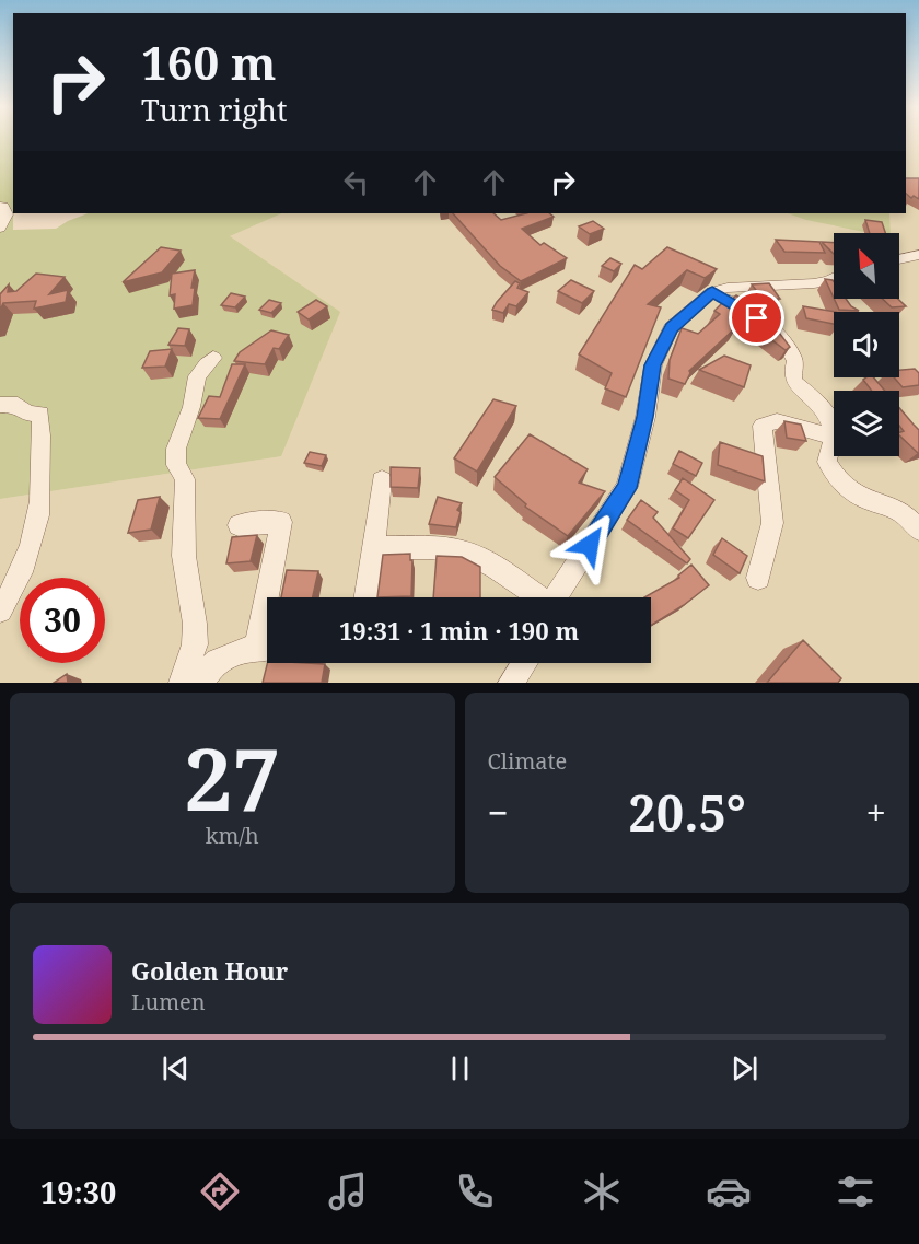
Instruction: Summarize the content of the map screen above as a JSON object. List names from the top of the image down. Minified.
{"north":"top left","page":{"turn":["160 m","Turn right"],"limit":"30","trip":"19:31 · 1 min · 190 m","tile":[["27","km/h"],"Climate"],"heat":["−","20.5°","+"],"song":["Golden Hour","Lumen"],"tabs":"19:30"}}
